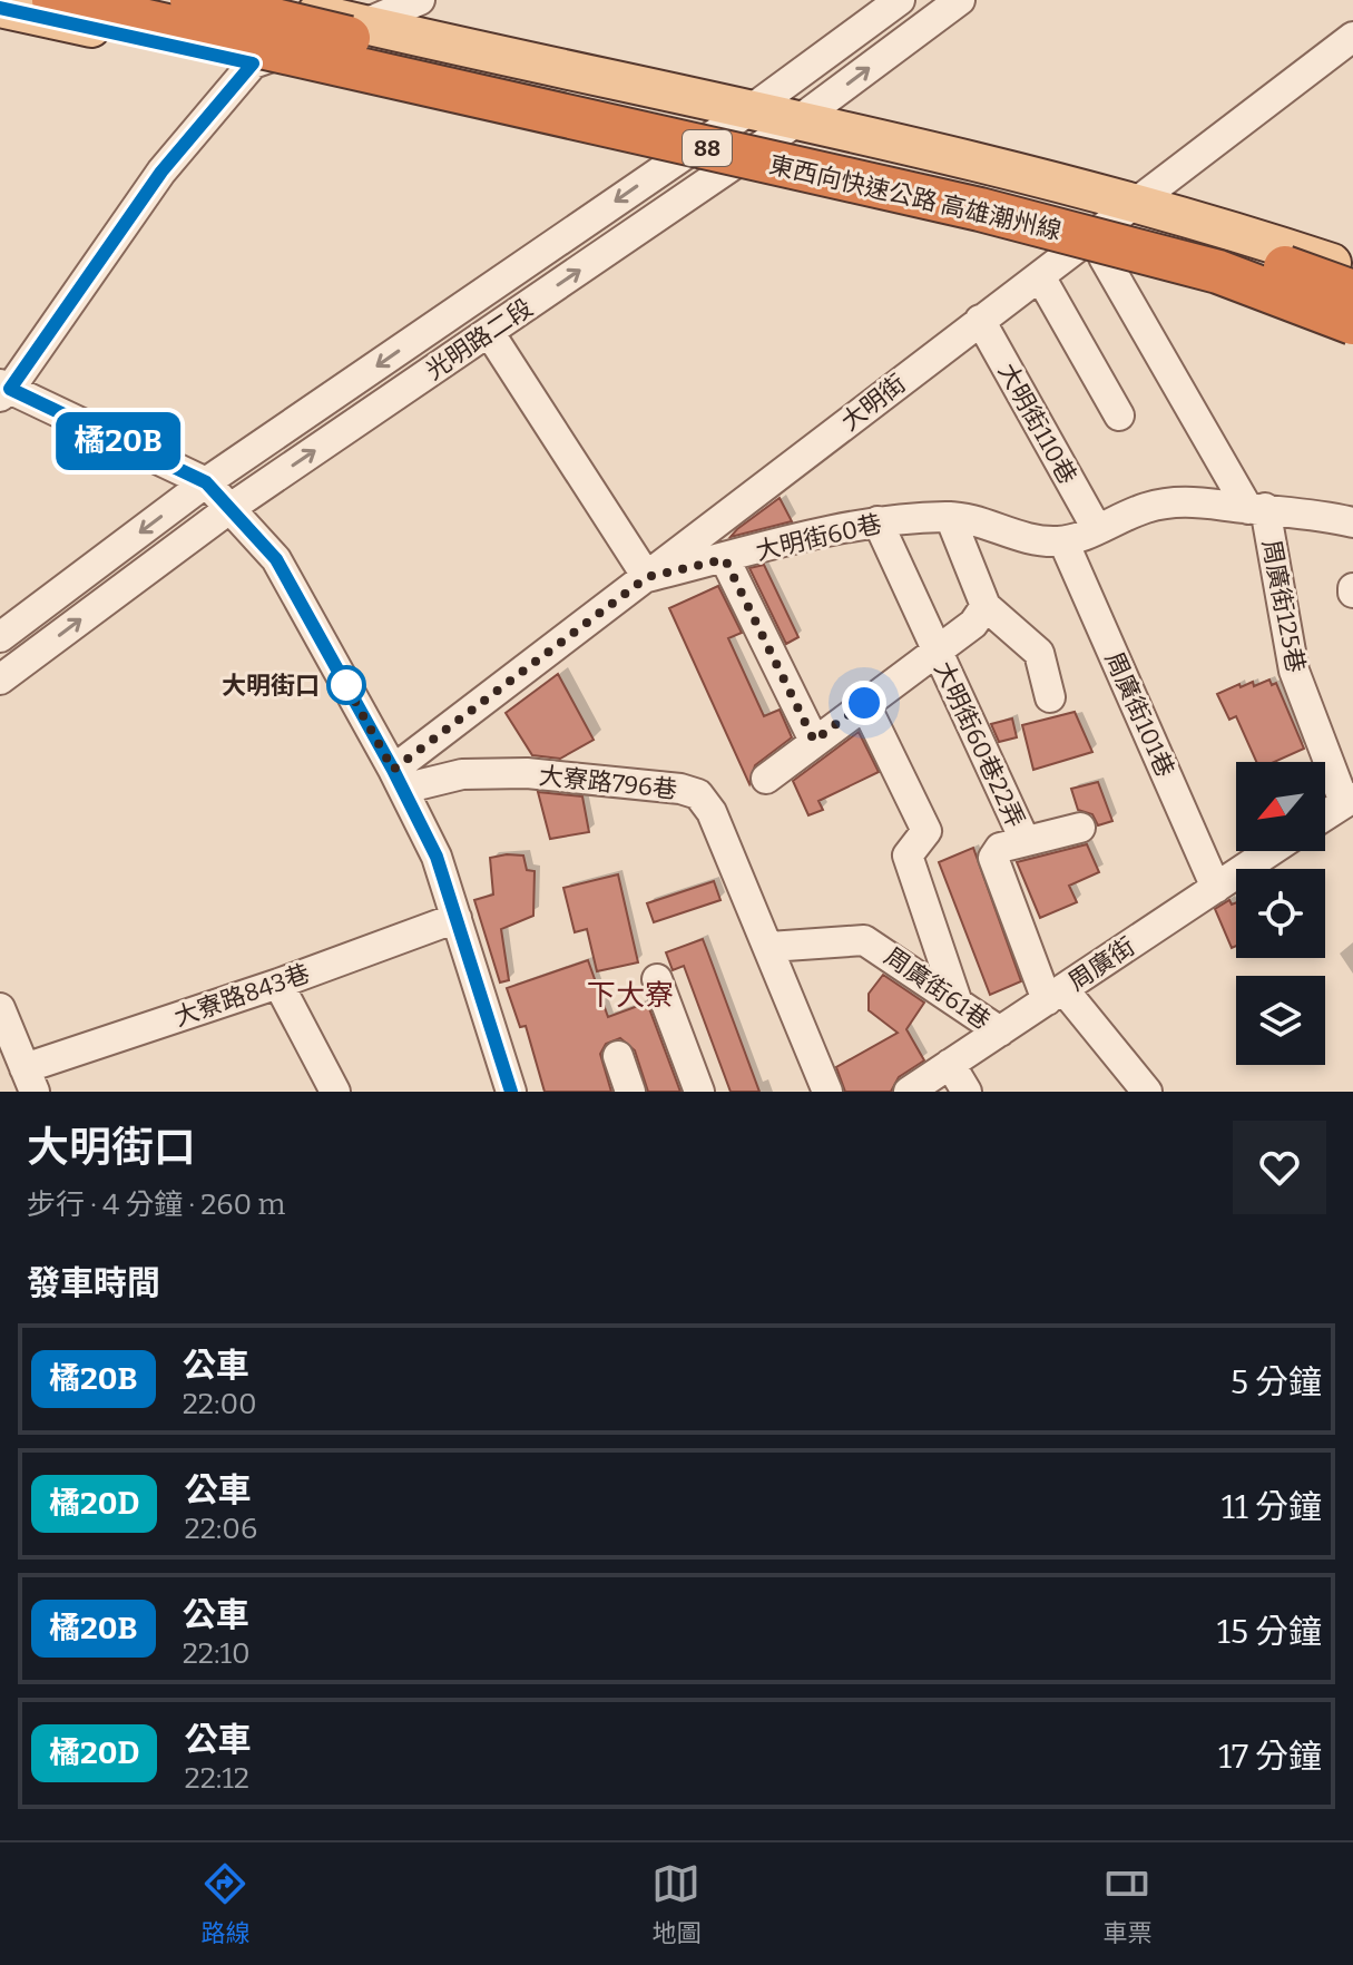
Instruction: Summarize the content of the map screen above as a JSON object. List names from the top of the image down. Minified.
{"streets":{"highway":["88","東西向快速公路 高雄潮州線"],"street":["光明路二段","大明街","大明街110巷","大明街60巷","周廣街125巷","周廣街101巷","大明街60巷22弄","大寮路796巷","周廣街","周廣街61巷","大寮路843巷"]},"crossings":[["大明街","大明街110巷"],["大明街","大明街60巷"],["大明街","大寮路796巷"],["大明街110巷","大明街60巷"],["大明街60巷","周廣街125巷"],["大明街60巷","周廣街101巷"],["大明街60巷","大明街60巷22弄"],["周廣街101巷","周廣街"],["大寮路796巷","周廣街61巷"],["周廣街","周廣街61巷"]],"districts":["下大寮"],"places":["大明街口"],"lines":["bus line 橘20B"],"north":"bottom left","page":{"on_map":"橘20B","heading":[["大明街口","步行 · 4 分鐘 · 260 m"],"發車時間"],"list":[{"mark":"橘20B","name":"公車","note":"22:00","value":"5 分鐘"},{"mark":"橘20D","name":"公車","note":"22:06","value":"11 分鐘"},{"mark":"橘20B","name":"公車","note":"22:10","value":"15 分鐘"},{"mark":"橘20D","name":"公車","note":"22:12","value":"17 分鐘"}],"tabs":["路線","地圖","車票"]}}
